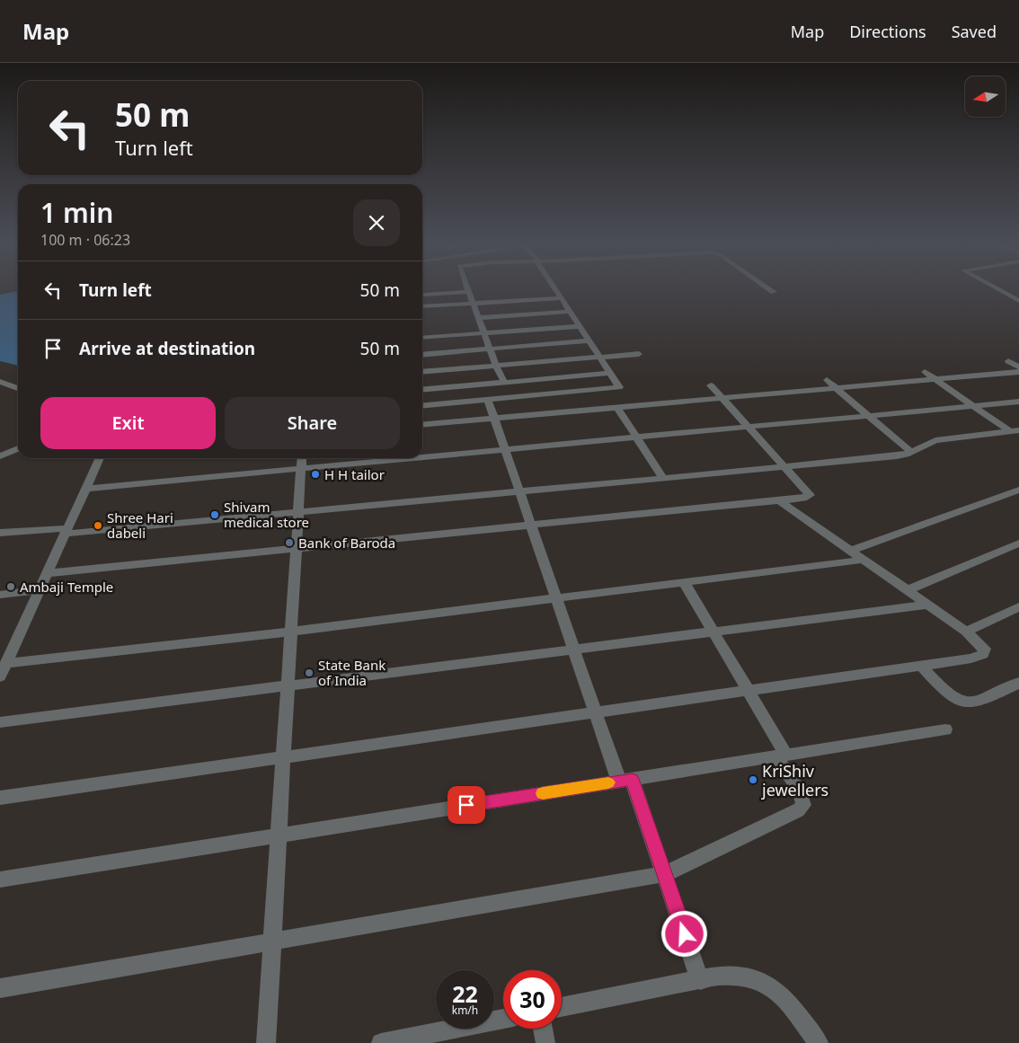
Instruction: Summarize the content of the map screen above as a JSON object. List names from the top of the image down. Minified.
{"places":["H H tailor","Shivam medical store","Shree Hari dabeli","Bank of Baroda","Ambaji Temple","State Bank of India","KriShiv jewellers"],"north":"left","page":{"header":"Map","nav":["Map","Directions","Saved"],"turn":["50 m","Turn left"],"heading":["1 min","100 m · 06:23"],"list":[{"name":"Turn left","value":"50 m"},{"name":"Arrive at destination","value":"50 m"}],"buttons":["Exit","Share"],"speed":"22 km/h","limit":"30"}}
